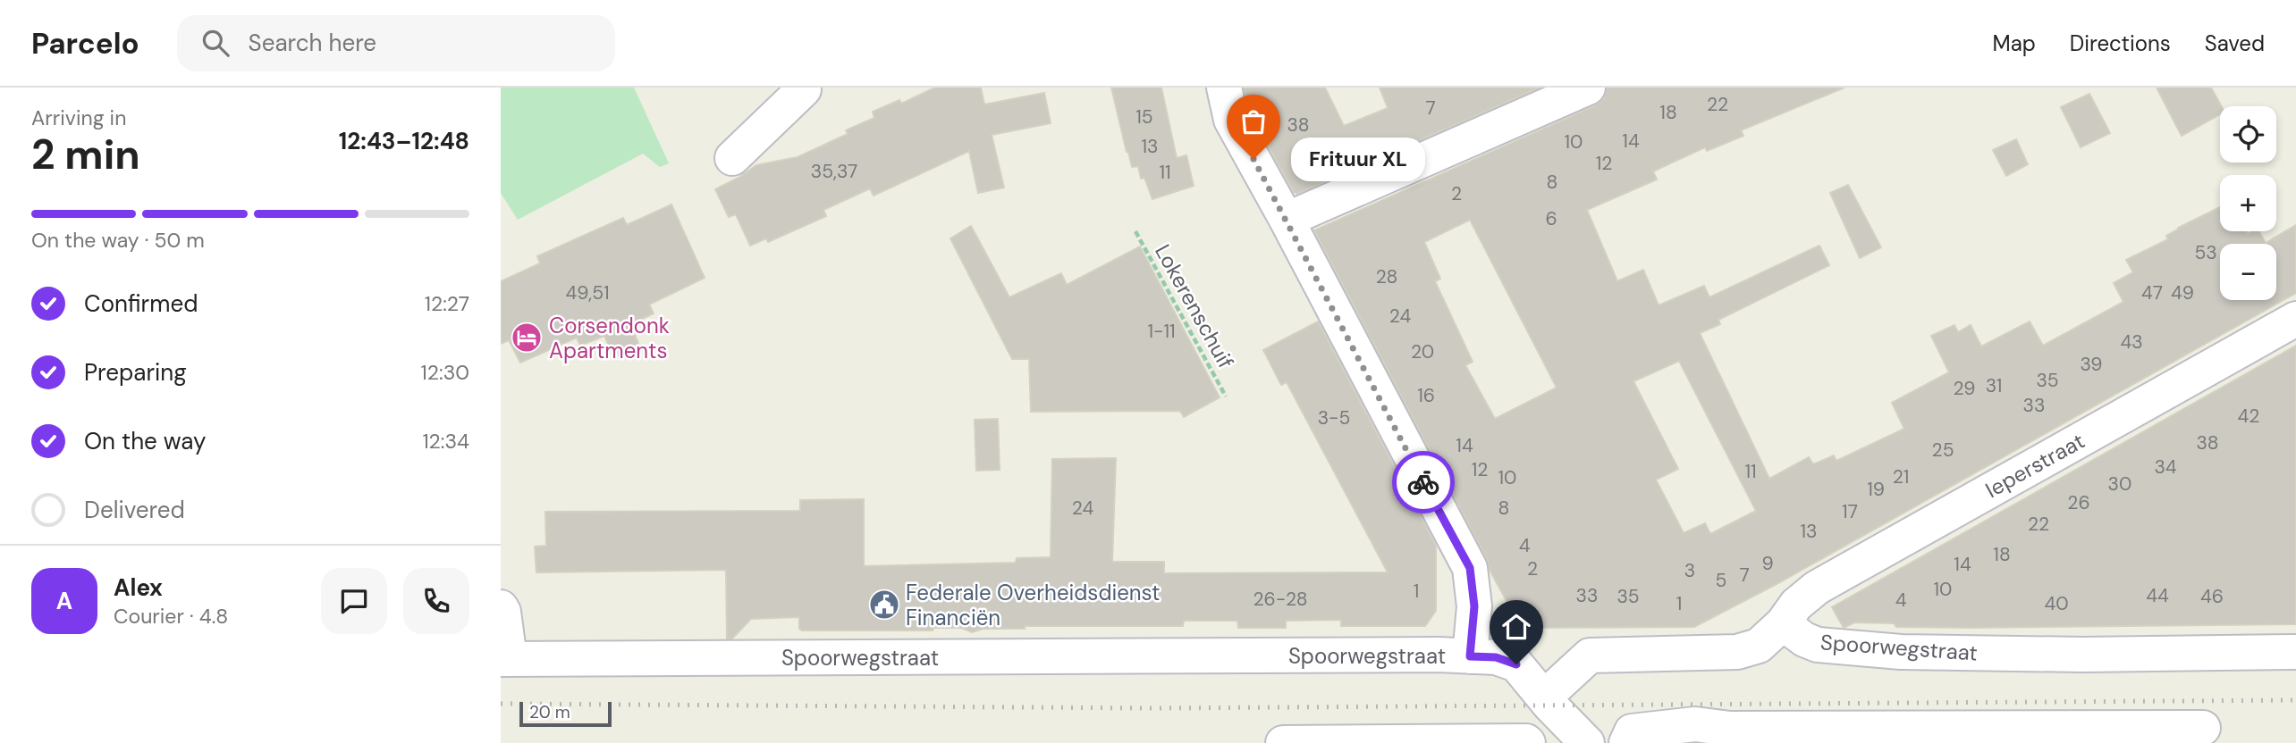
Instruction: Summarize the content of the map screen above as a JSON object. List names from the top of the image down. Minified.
{"streets":{"street":["Ieperstraat","Spoorwegstraat"],"path":["Lokerenschuif"]},"crossings":[["Ieperstraat","Spoorwegstraat"]],"places":{"other":["Frituur XL"],"hotel":["Corsendonk Apartments"],"public building":["Federale Overheidsdienst Financiën"]},"house_numbers":["22","7","18","15","38","14","10","13","12","35,37","11","8","2","6","53","28","49,51","47","49","24","1-11","43","20","39","35","31","29","16","33","42","3-5","38","14","25","34","12","11","21","10","30","19","26","24","8","17","22","13","4","18","9","14","2","3","7","5","10","1","33","44","35","46","26-28","4","1","40"],"scale_bar":"20 m","page":{"header":"Parcelo","search":"Search here","nav":["Map","Directions","Saved"],"heading":["2 min","Arriving in","12:43–12:48"],"panel":["Alex","Courier · 4.8"],"map_buttons":["+","−"],"bubble":"Frituur XL","bar":"On the way · 50 m","list":[["Confirmed","12:27"],["Preparing","12:30"],["On the way","12:34"],"Delivered"],"round":"A","scale":"20 m"}}
